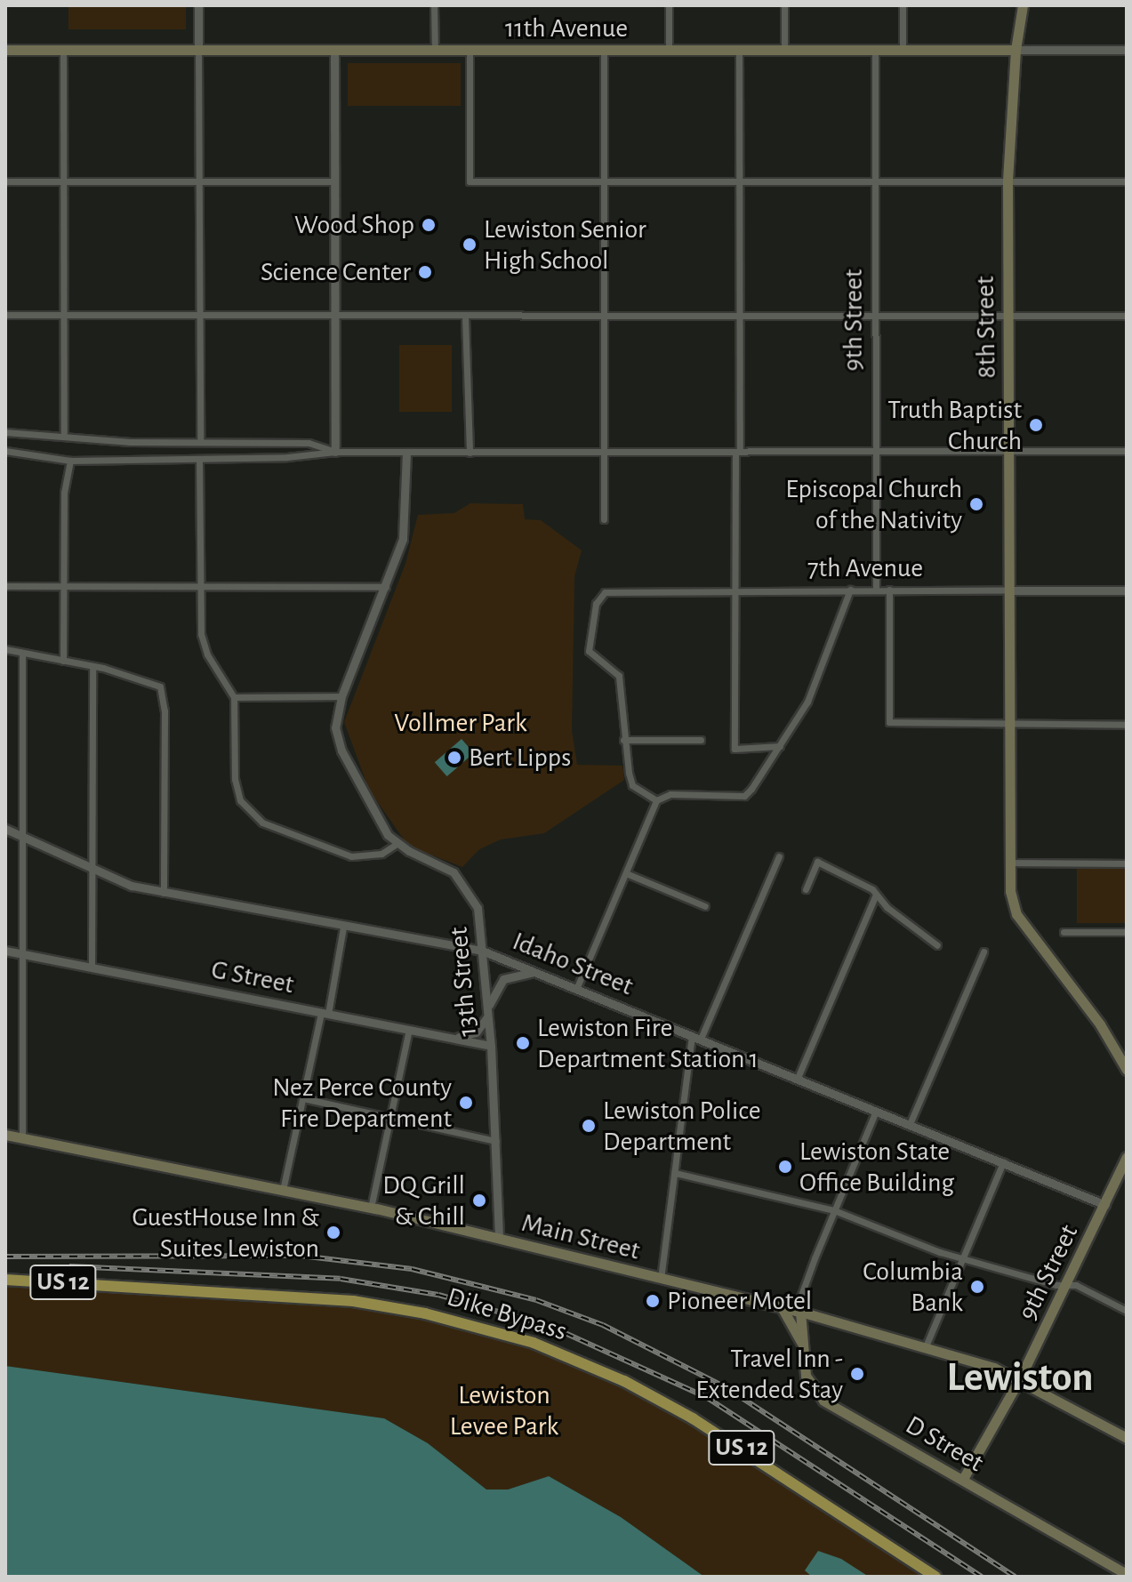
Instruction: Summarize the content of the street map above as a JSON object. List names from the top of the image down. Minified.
{"streets":{"highway":["US 12","Dike Bypass"],"main road":["11th Avenue","9th Street","8th Street","Main Street","D Street"],"street":["7th Avenue","Idaho Street","G Street","13th Street"]},"crossings":[["11th Avenue","9th Street"],["11th Avenue","8th Street"],["9th Street","7th Avenue"],["9th Street","Idaho Street"],["9th Street","Main Street"],["9th Street","D Street"],["8th Street","7th Avenue"],["Idaho Street","13th Street"],["G Street","13th Street"],["13th Street","Main Street"],["Main Street","D Street"]],"districts":["Lewiston"],"parks":["Vollmer Park","Lewiston Levee Park"],"places":["Wood Shop","Lewiston Senior High School","Science Center","Truth Baptist Church","Episcopal Church of the Nativity","Bert Lipps","Lewiston Fire Department Station 1","Nez Perce County Fire Department","Lewiston Police Department","Lewiston State Office Building","DQ Grill & Chill","GuestHouse Inn & Suites Lewiston","Columbia Bank","Pioneer Motel","Travel Inn - Extended Stay"]}
